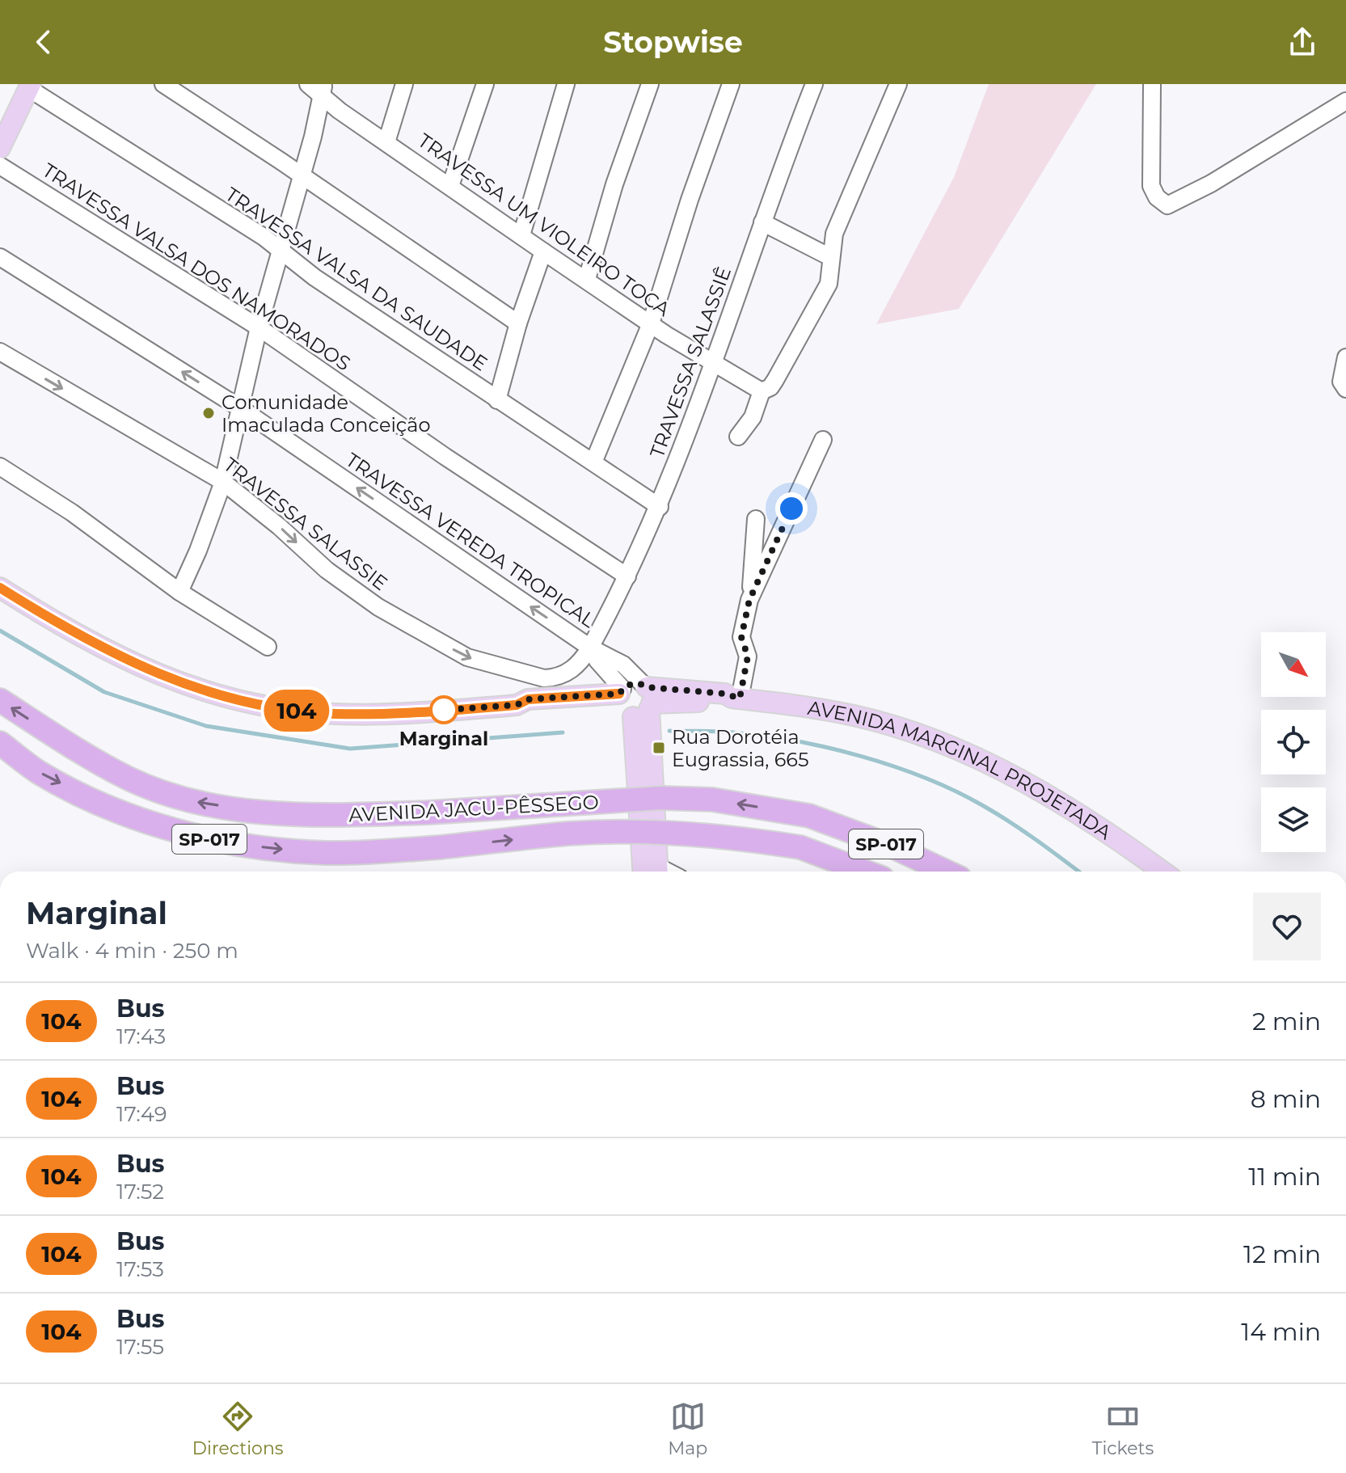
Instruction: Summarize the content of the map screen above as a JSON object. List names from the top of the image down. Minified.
{"streets":{"highway":["AVENIDA JACU-PÊSSEGO","SP-017"],"main road":["AVENIDA MARGINAL PROJETADA"],"street":["TRAVESSA UM VIOLEIRO TOCA","TRAVESSA VALSA DOS NAMORADOS","TRAVESSA VALSA DA SAUDADE","TRAVESSA SALASSIÊ","TRAVESSA SALASSIE","TRAVESSA VEREDA TROPICAL"]},"crossings":[["TRAVESSA UM VIOLEIRO TOCA","TRAVESSA SALASSIÊ"],["TRAVESSA VALSA DOS NAMORADOS","TRAVESSA SALASSIÊ"],["TRAVESSA VALSA DA SAUDADE","TRAVESSA SALASSIÊ"],["TRAVESSA SALASSIÊ","TRAVESSA SALASSIE"],["TRAVESSA SALASSIÊ","TRAVESSA VEREDA TROPICAL"],["TRAVESSA SALASSIE","TRAVESSA VEREDA TROPICAL"],["TRAVESSA VEREDA TROPICAL","AVENIDA MARGINAL PROJETADA"]],"one_way":["TRAVESSA VEREDA TROPICAL"],"places":{"other":["Comunidade Imaculada Conceição","Marginal"],"transit":["Rua Dorotéia Eugrassia, 665"]},"lines":["bus line 104"],"north":"bottom right","page":{"header":"Stopwise","on_map":"104","heading":["Marginal","Walk · 4 min · 250 m"],"list":[{"mark":"104","name":"Bus","note":"17:43","value":"2 min"},{"mark":"104","name":"Bus","note":"17:49","value":"8 min"},{"mark":"104","name":"Bus","note":"17:52","value":"11 min"},{"mark":"104","name":"Bus","note":"17:53","value":"12 min"},{"mark":"104","name":"Bus","note":"17:55","value":"14 min"}],"tabs":["Directions","Map","Tickets"]}}
